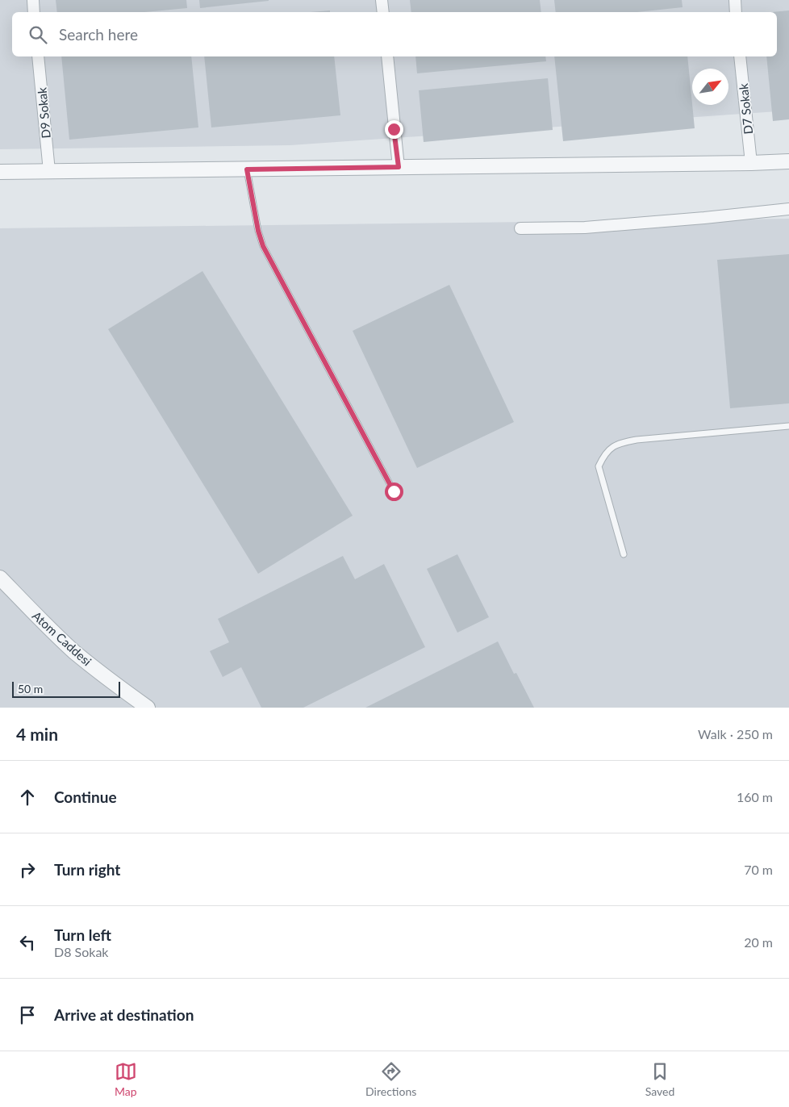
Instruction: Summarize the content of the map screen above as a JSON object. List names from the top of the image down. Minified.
{"streets":{"street":["D7 Sokak","D9 Sokak","Atom Caddesi"]},"scale_bar":"50 m","north":"top right","page":{"search":"Search here","scale":"50 m","heading":["4 min","Walk · 250 m"],"list":[["Continue","160 m"],["Turn right","70 m"],["Turn left","D8 Sokak","20 m"],"Arrive at destination"],"nav":["Map","Directions","Saved"]}}
